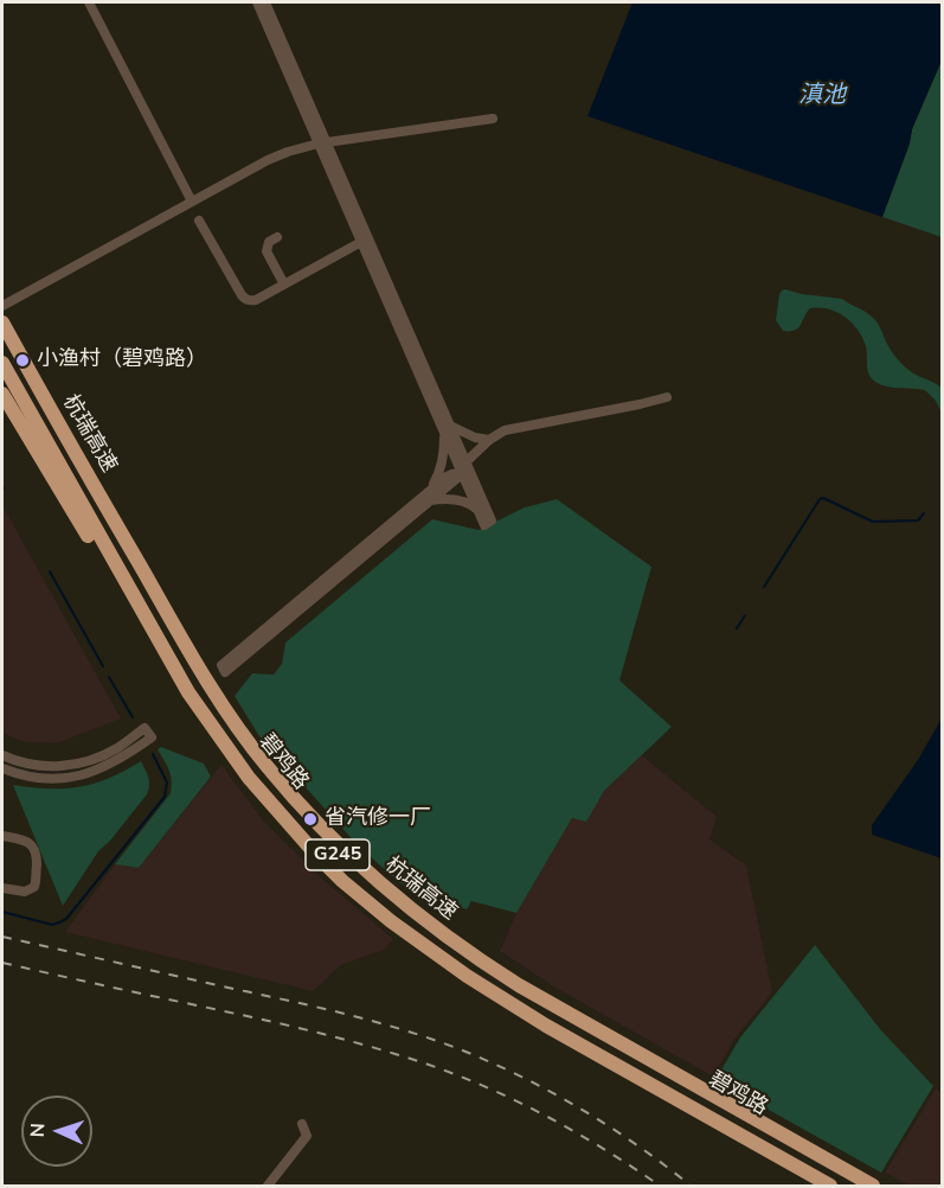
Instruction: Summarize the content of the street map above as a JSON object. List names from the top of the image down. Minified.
{"streets":{"highway":["杭瑞高速","碧鸡路","G245"]},"water":["滇池"],"places":["小渔村（碧鸡路）","省汽修一厂"],"north":"left"}
